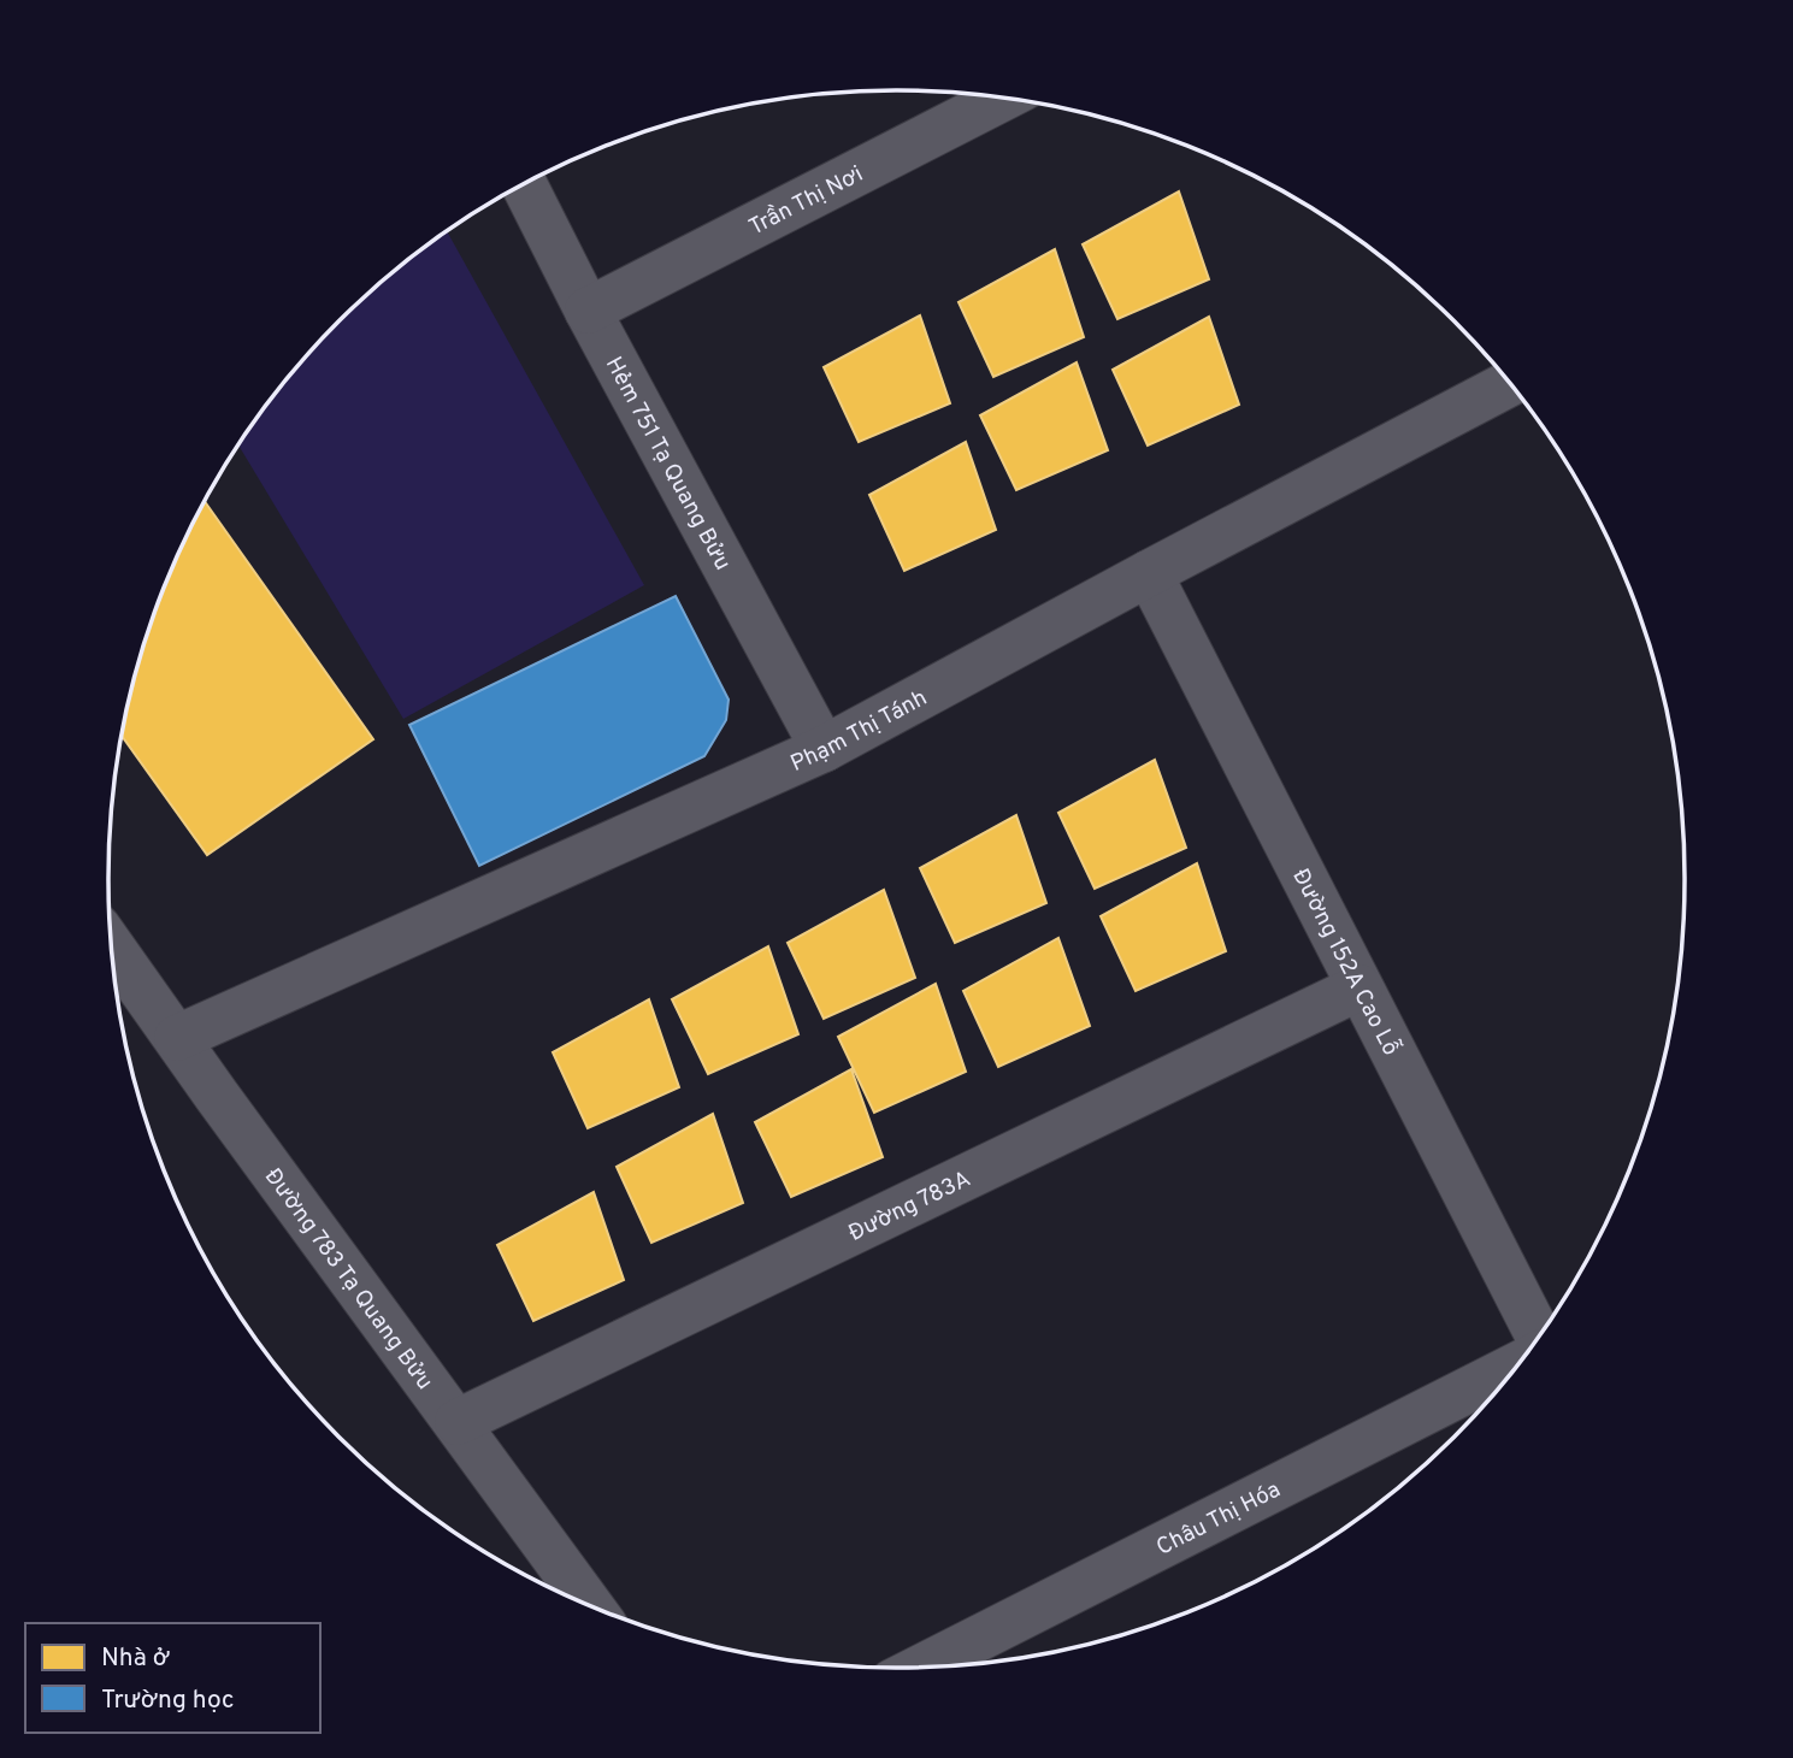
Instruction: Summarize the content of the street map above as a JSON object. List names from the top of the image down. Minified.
{"streets":{"street":["Trần Thị Nơi","Hẻm 751 Tạ Quang Bửu","Phạm Thị Tánh","Đường 152A Cao Lỗ","Đường 783A","Đường 783 Tạ Quang Bửu","Châu Thị Hóa"]},"crossings":[["Trần Thị Nơi","Hẻm 751 Tạ Quang Bửu"],["Hẻm 751 Tạ Quang Bửu","Phạm Thị Tánh"],["Phạm Thị Tánh","Đường 152A Cao Lỗ"],["Phạm Thị Tánh","Đường 783 Tạ Quang Bửu"],["Đường 152A Cao Lỗ","Đường 783A"],["Đường 783A","Đường 783 Tạ Quang Bửu"]],"legend":["Nhà ở","Trường học"]}
